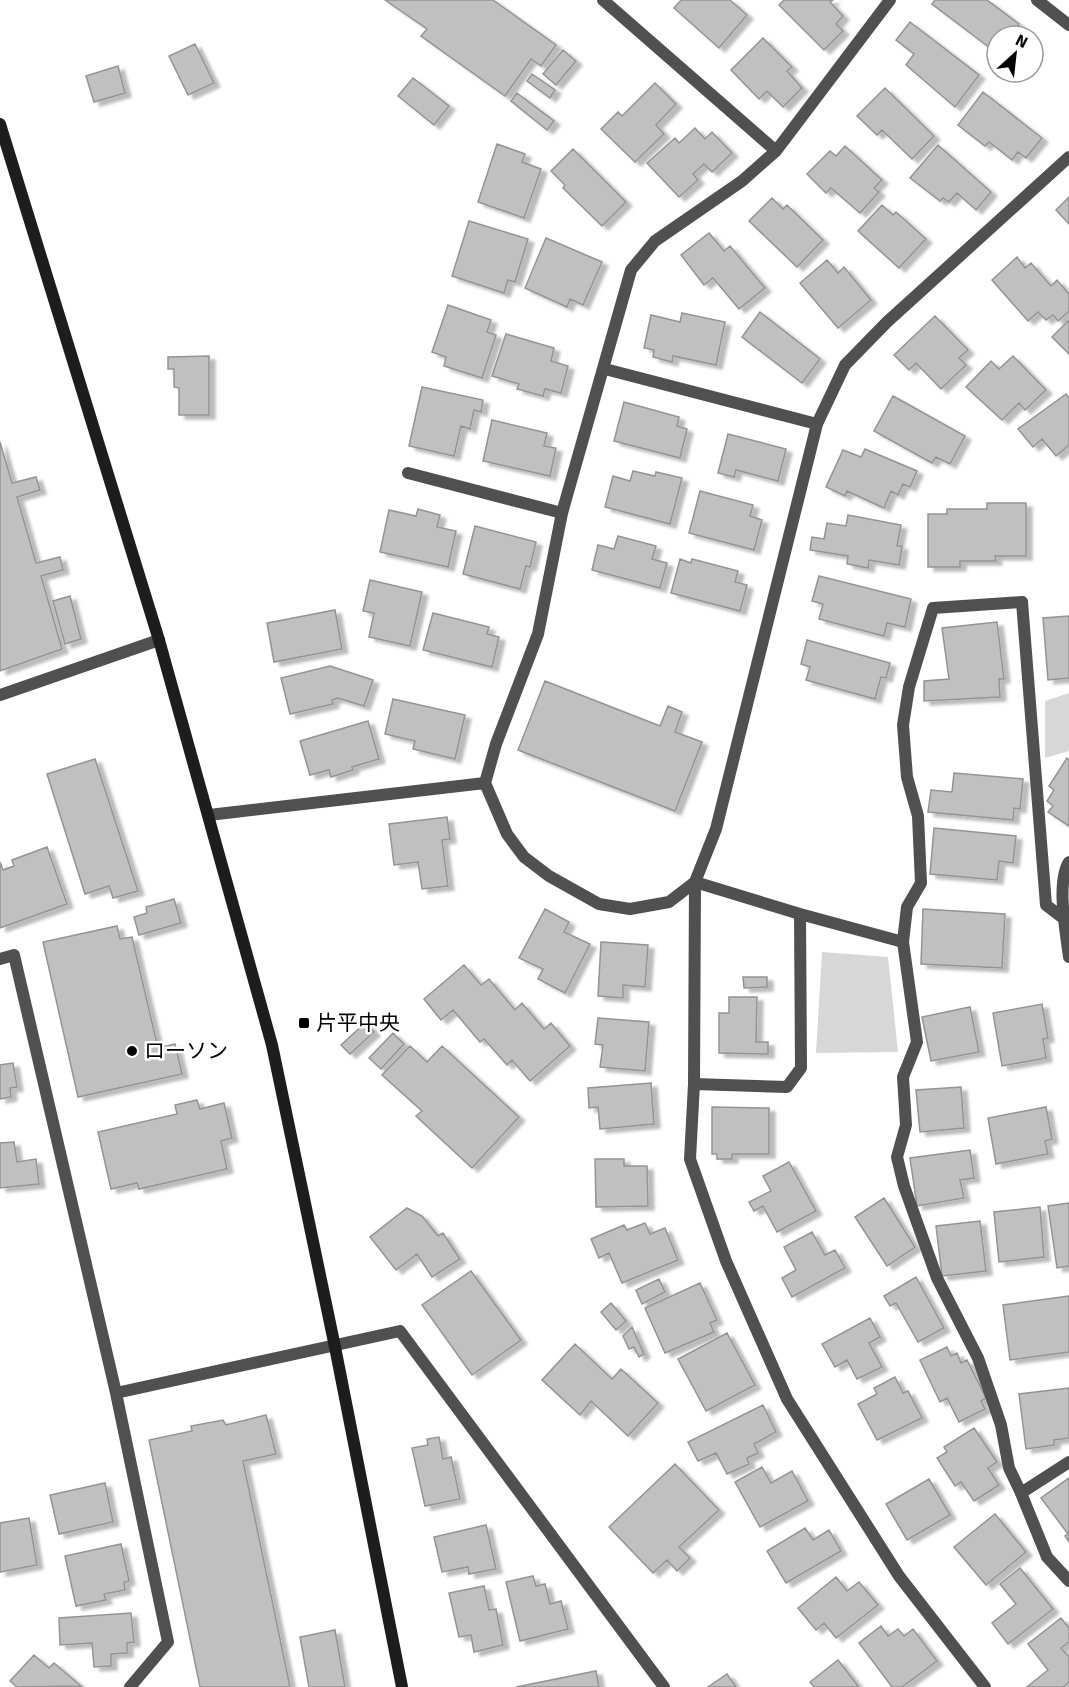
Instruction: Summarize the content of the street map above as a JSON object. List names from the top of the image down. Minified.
{"places":{"transit":["片平中央"],"other":["ローソン"]},"north":"top right"}
